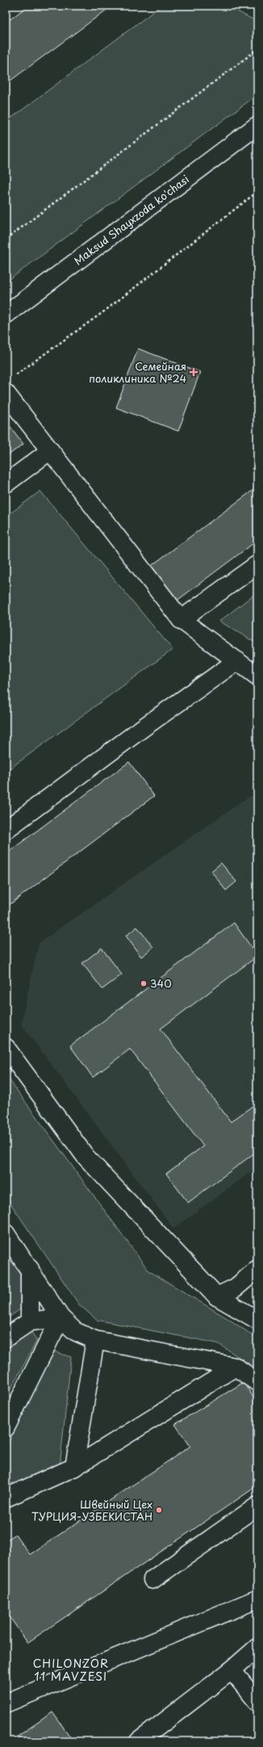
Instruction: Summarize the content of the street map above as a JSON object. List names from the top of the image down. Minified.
{"streets":{"street":["Maksud Shayxzoda ko'chasi"]},"districts":["CHILONZOR 11 MAVZESI"],"places":{"health":["Семейная поликлиника №24"],"other":["340","Швейный Цех ТУРЦИЯ-УЗБЕКИСТАН"]}}
